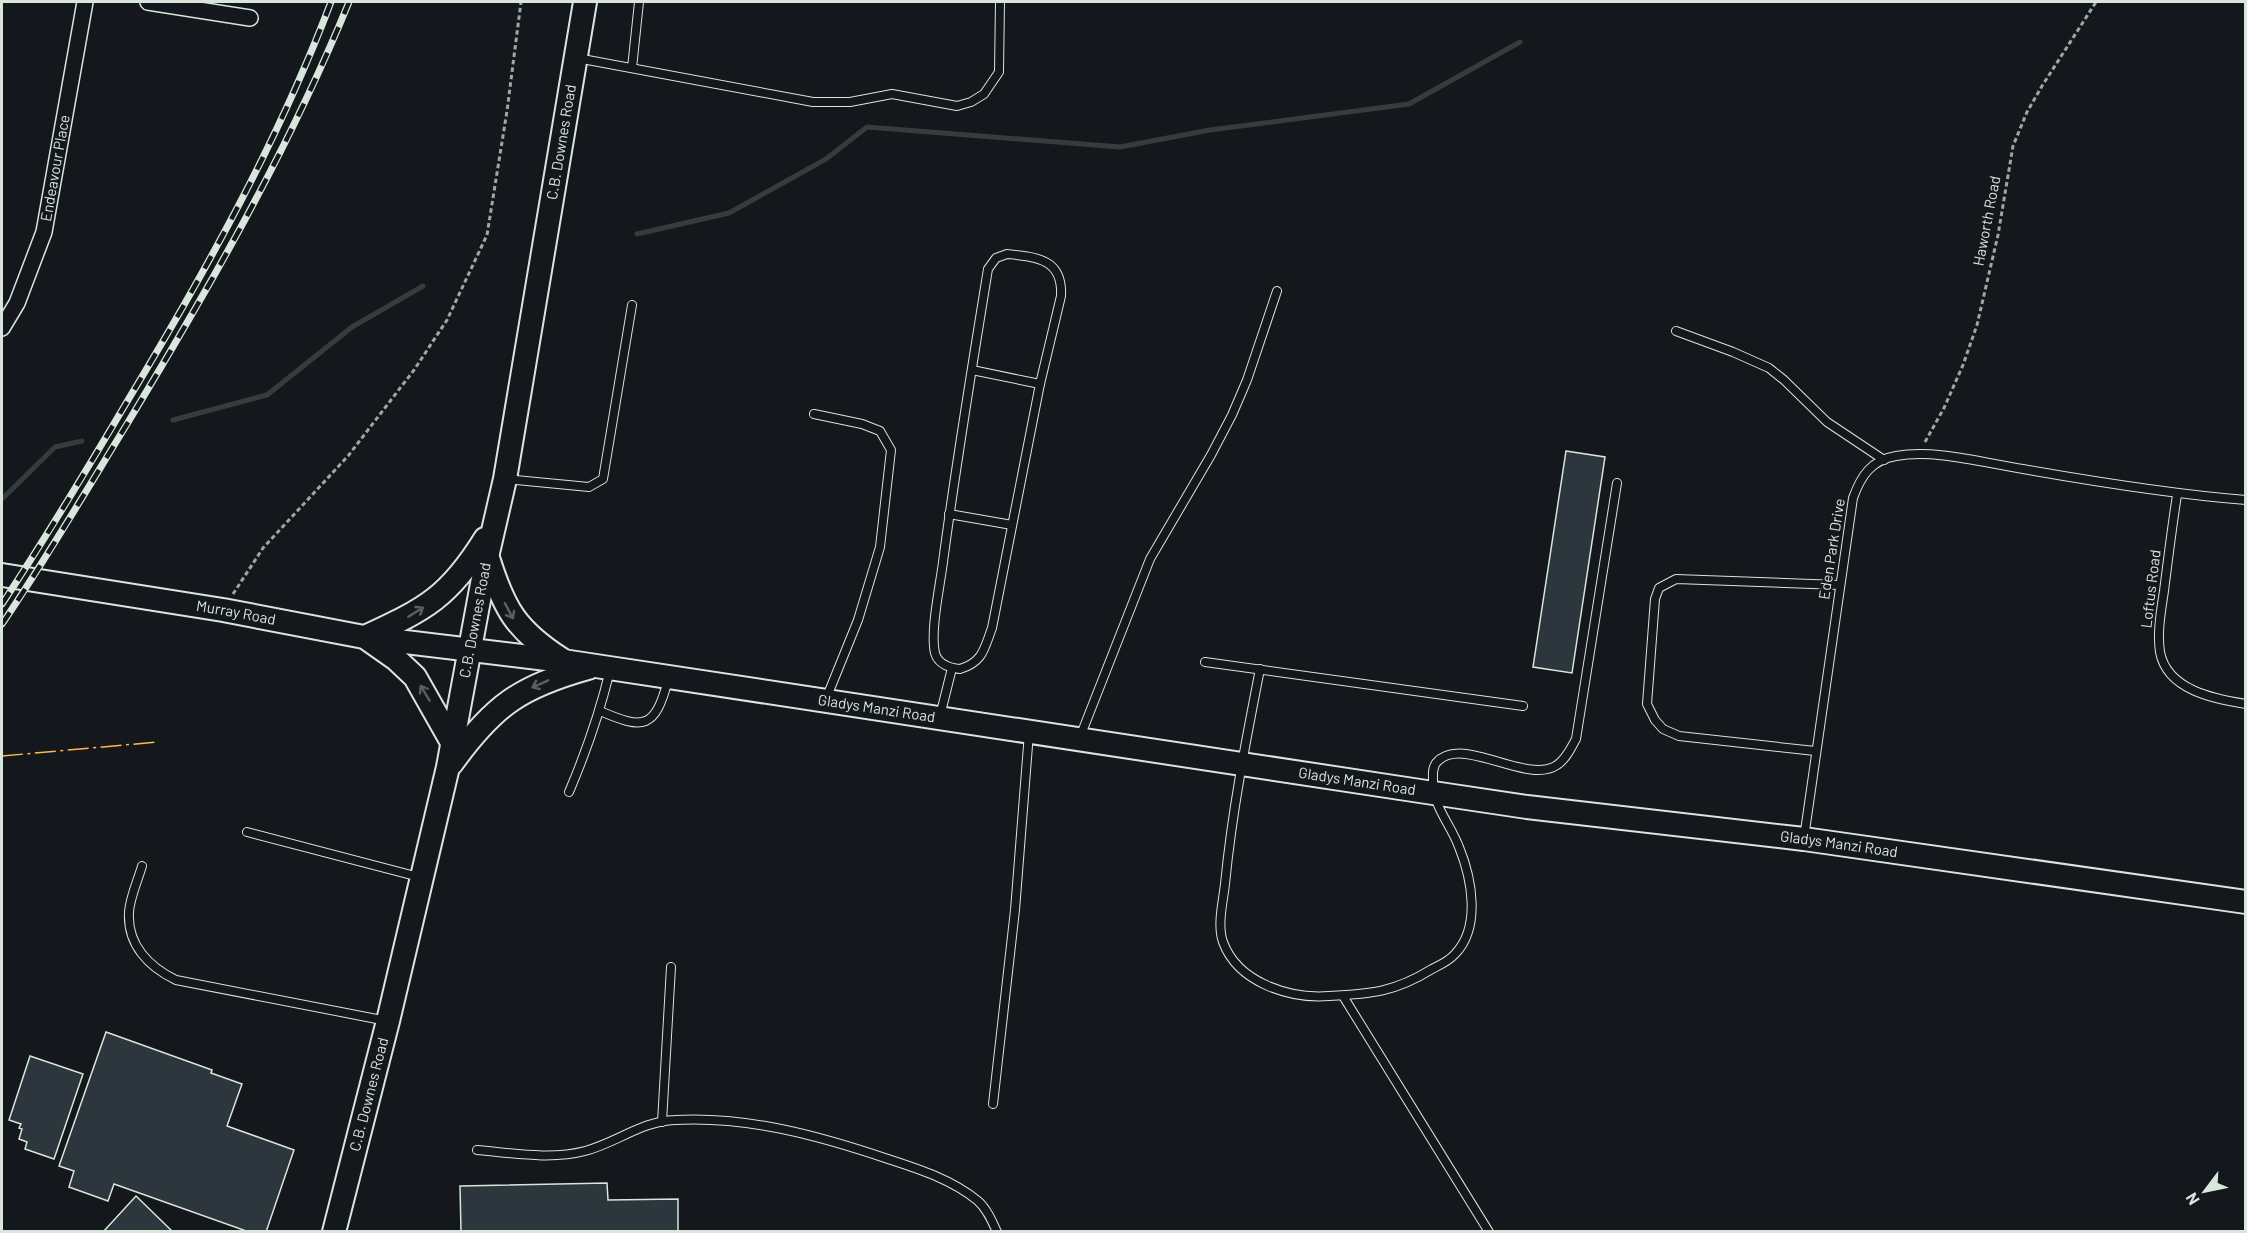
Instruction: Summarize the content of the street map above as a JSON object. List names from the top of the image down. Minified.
{"streets":{"main road":["C.B. Downes Road","Murray Road","Gladys Manzi Road"],"street":["Endeavour Place"],"lane":["Eden Park Drive","Loftus Road"],"path":["Haworth Road"]},"crossings":[["C.B. Downes Road","Murray Road"],["C.B. Downes Road","Gladys Manzi Road"],["Haworth Road","Eden Park Drive"],["Eden Park Drive","Loftus Road"],["Eden Park Drive","Gladys Manzi Road"],["Murray Road","Gladys Manzi Road"]],"north":"bottom left"}
